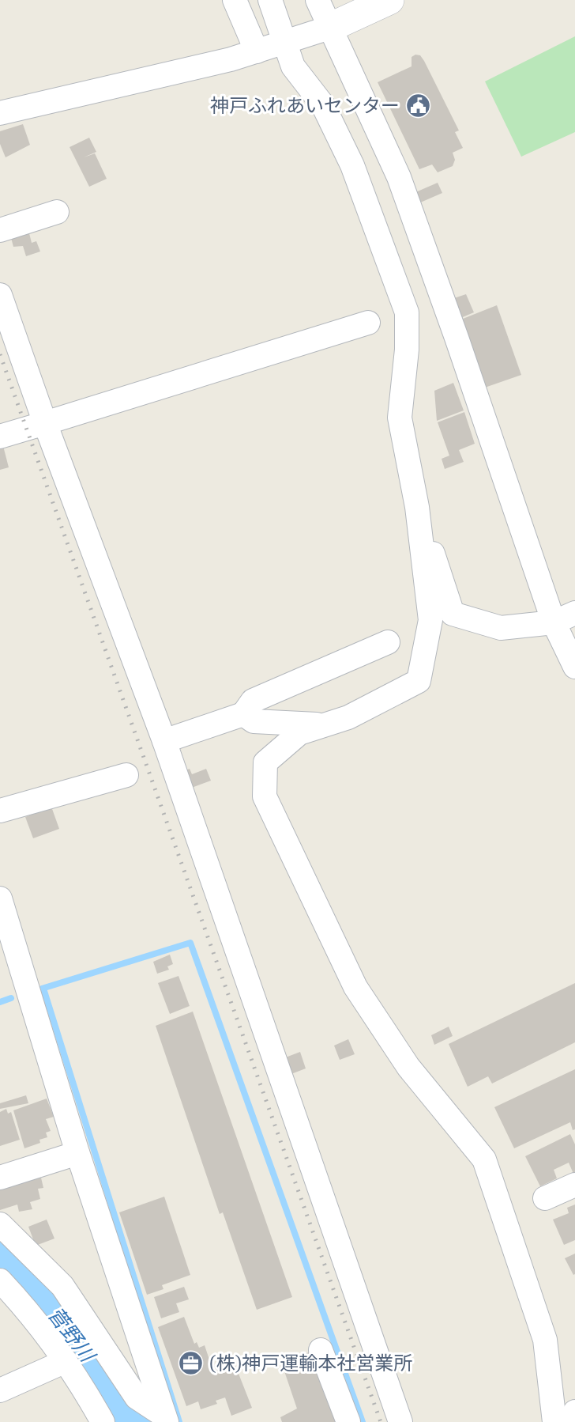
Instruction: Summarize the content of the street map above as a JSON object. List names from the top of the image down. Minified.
{"water":["菅野川"],"places":{"public building":["神戸ふれあいセンター"],"office":["(株)神戸運輸本社営業所"]}}
